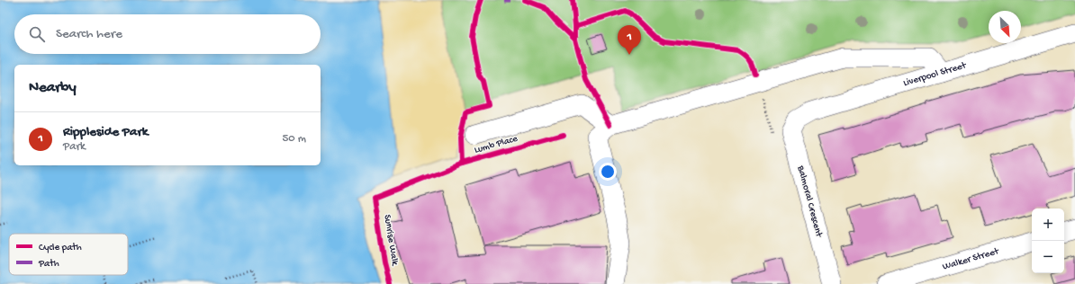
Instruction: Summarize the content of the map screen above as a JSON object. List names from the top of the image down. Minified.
{"streets":{"street":["Liverpool Street","Balmoral Crescent","Walker Street"],"cycle path":["Lumb Place"]},"crossings":[["Liverpool Street","Balmoral Crescent"]],"legend":["Cycle path","Path"],"north":"bottom right","page":{"search":"Search here","pins":"1","heading":"Nearby","list":[{"mark":"1","name":"Rippleside Park","note":"Park","value":"50 m"}],"map_buttons":["+","−"]}}
